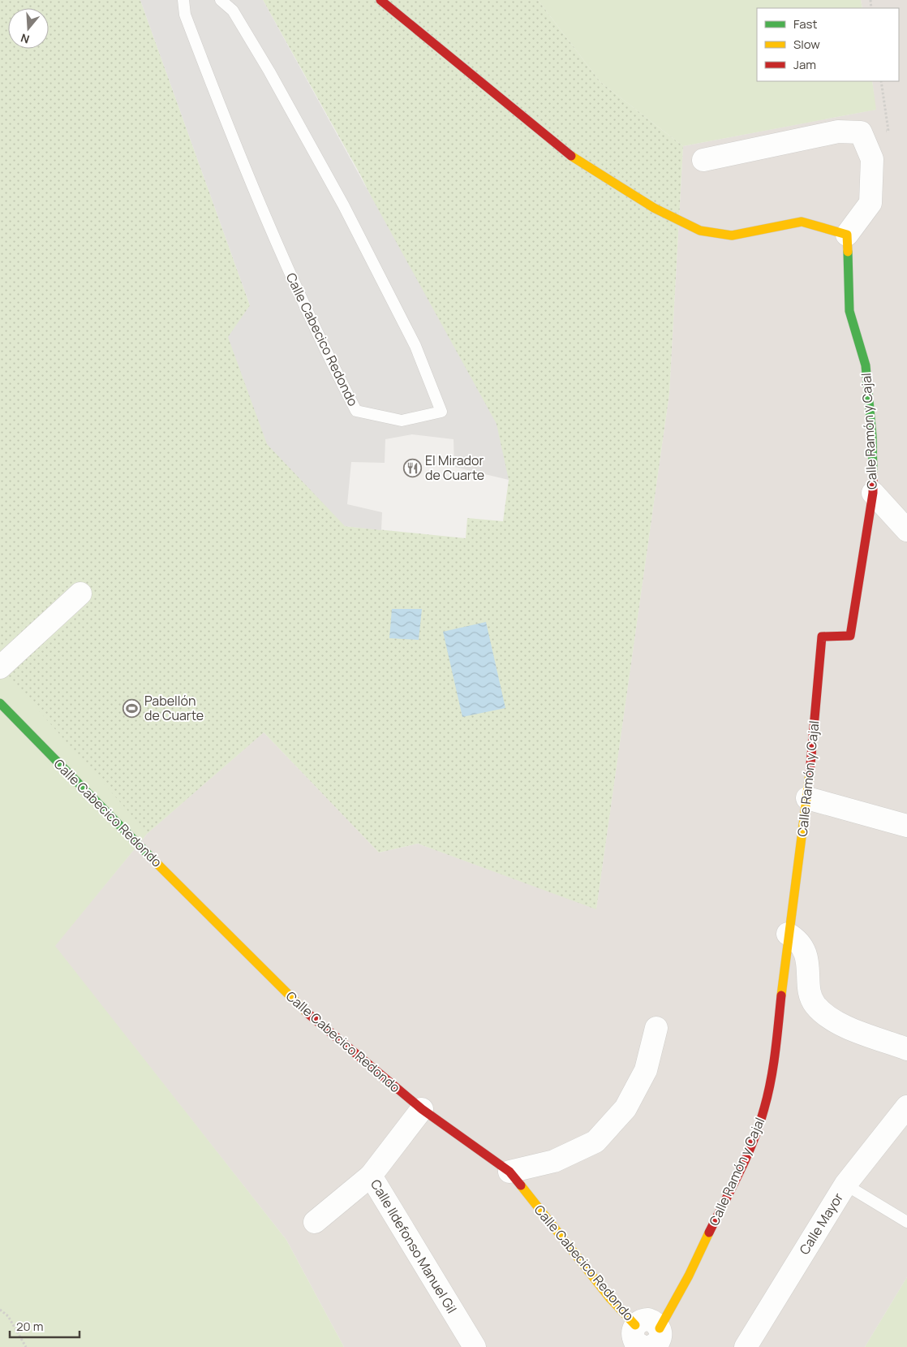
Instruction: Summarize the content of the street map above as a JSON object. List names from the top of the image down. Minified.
{"streets":{"street":["Calle Cabecico Redondo","Calle Ramón y Cajal","Calle Mayor","Calle Ildefonso Manuel Gil"]},"crossings":[["Calle Cabecico Redondo","Calle Ramón y Cajal"],["Calle Cabecico Redondo","Calle Ildefonso Manuel Gil"]],"places":{"restaurant":["El Mirador de Cuarte"],"sports":["Pabellón de Cuarte"]},"legend":["Fast","Slow","Jam"],"scale_bar":"20 m","north":"bottom"}
